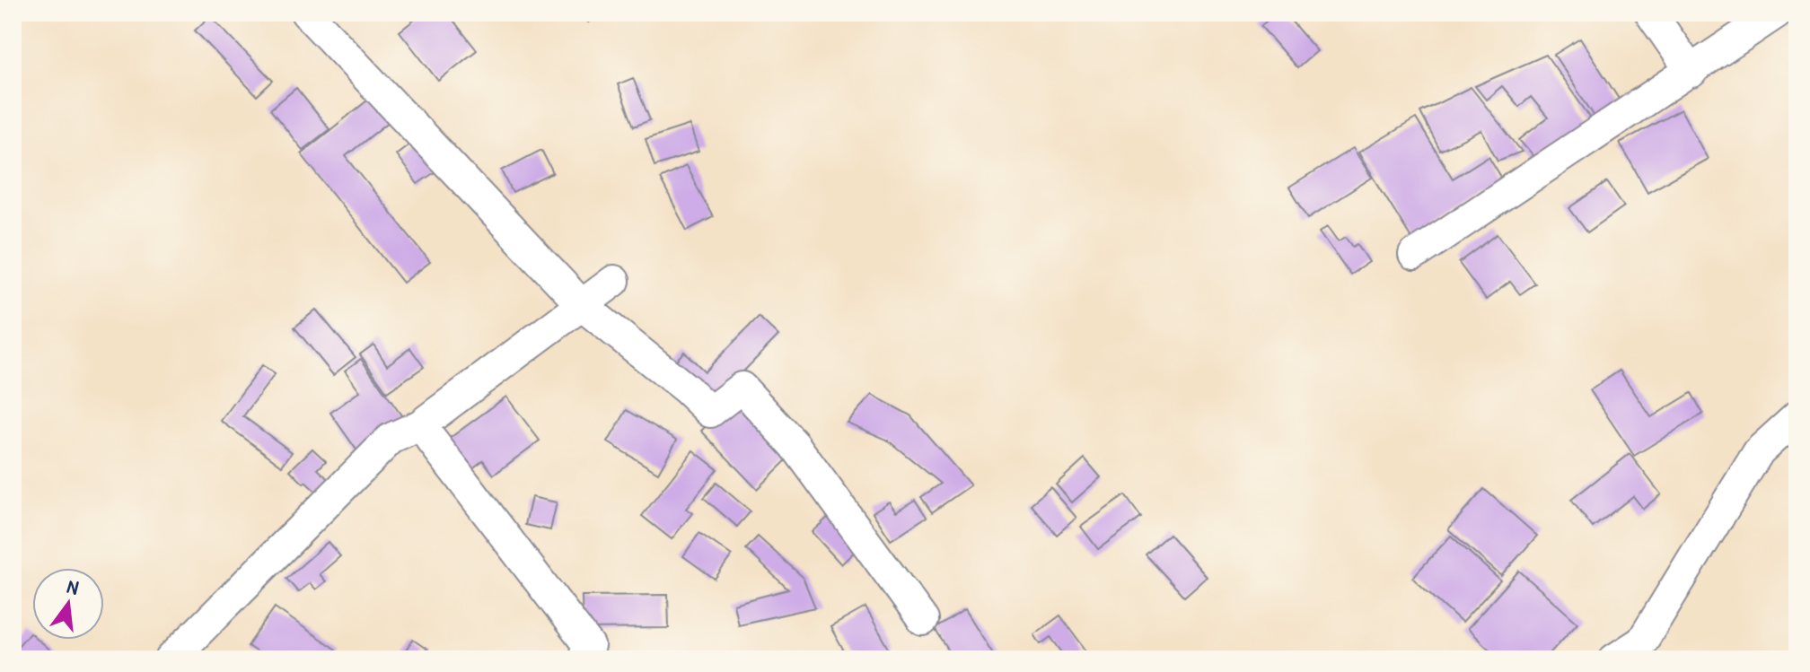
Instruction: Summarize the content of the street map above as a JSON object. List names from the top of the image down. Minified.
{"north":"top"}
